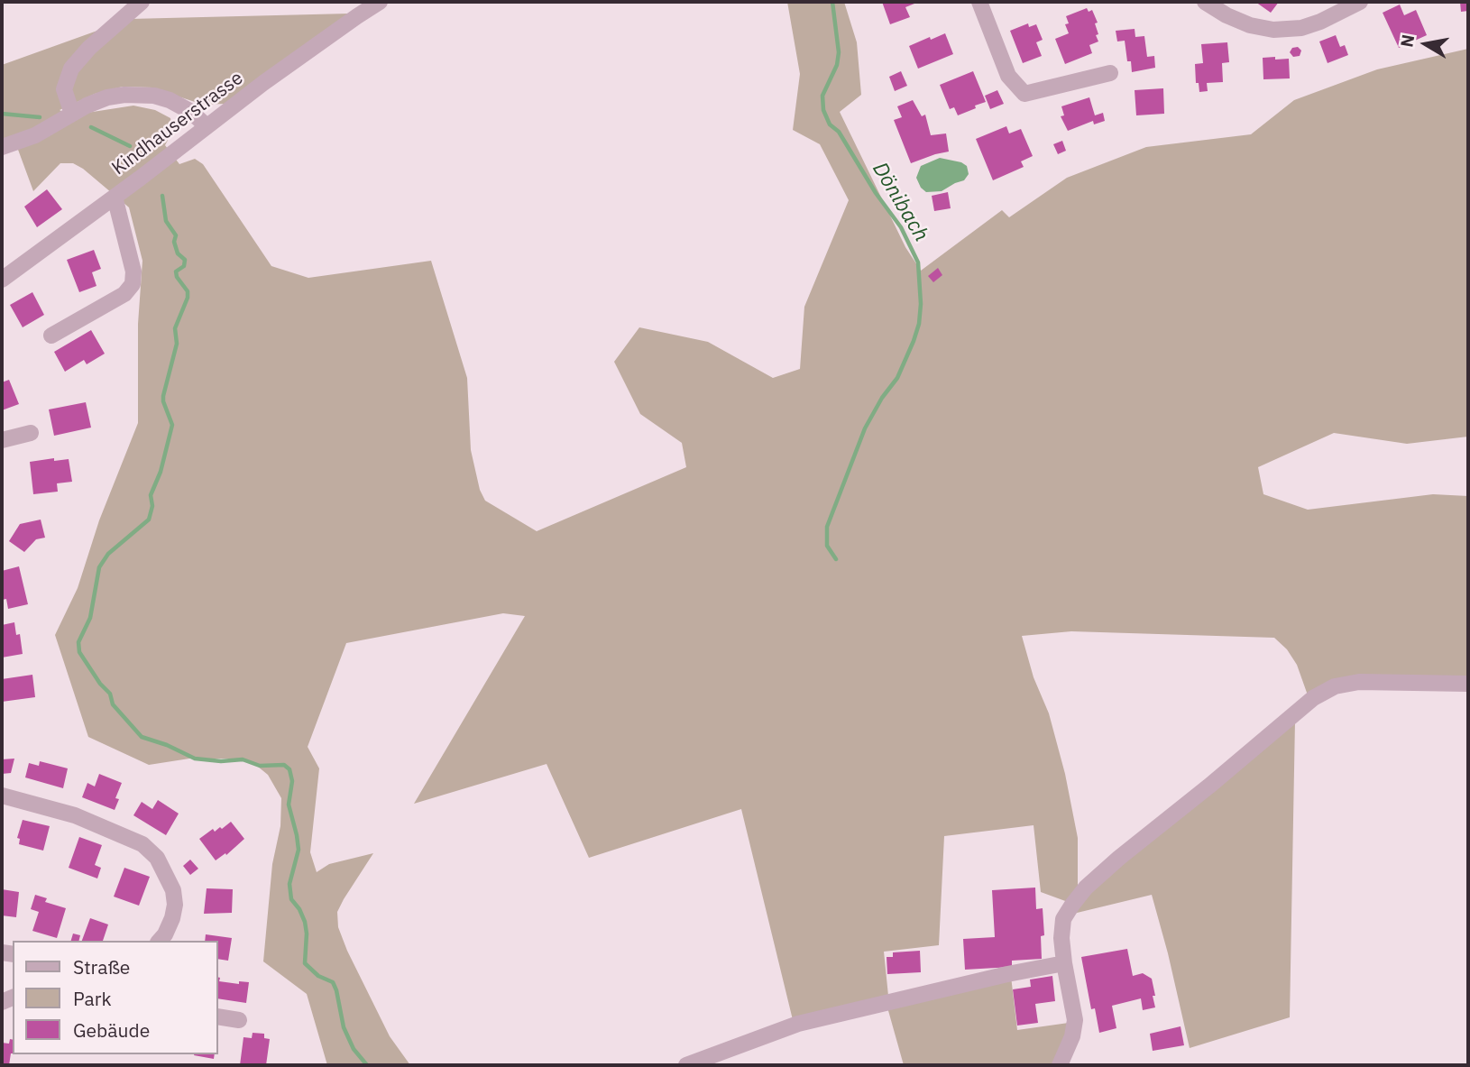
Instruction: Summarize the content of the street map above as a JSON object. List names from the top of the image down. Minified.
{"streets":{"street":["Kindhauserstrasse"]},"water":["Dönibach"],"legend":["Straße","Park","Gebäude"],"north":"left"}
